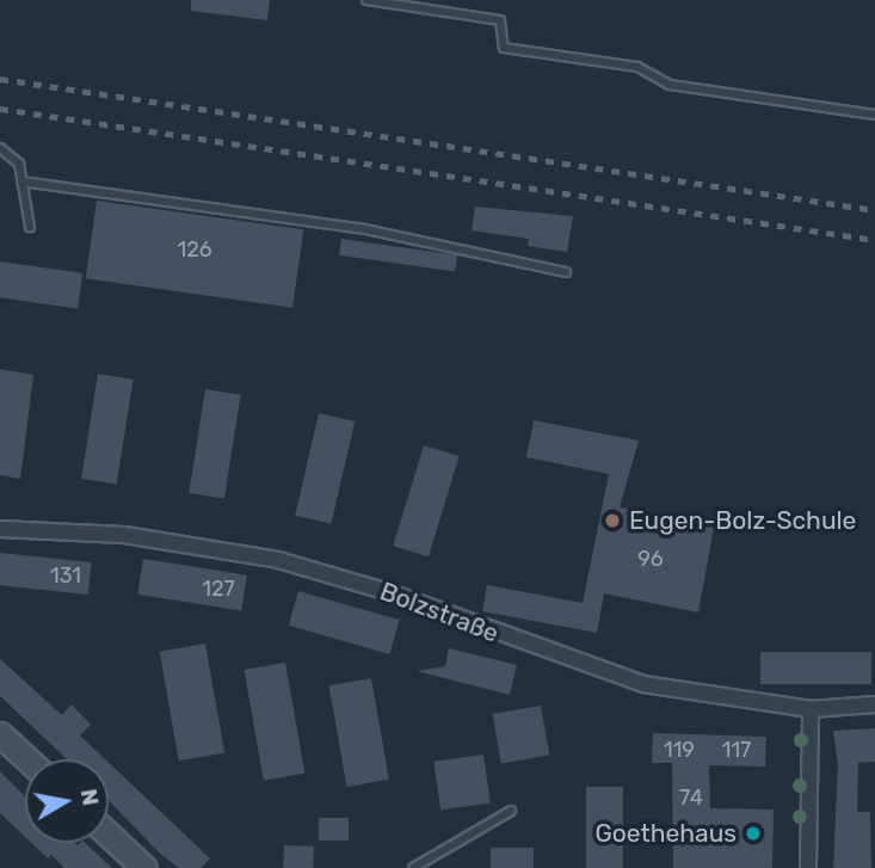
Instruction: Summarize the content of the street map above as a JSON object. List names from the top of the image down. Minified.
{"streets":{"street":["Bolzstraße"]},"places":["Eugen-Bolz-Schule","Goethehaus"],"house_numbers":["126","96","131","127","119","117","74"],"north":"right"}
